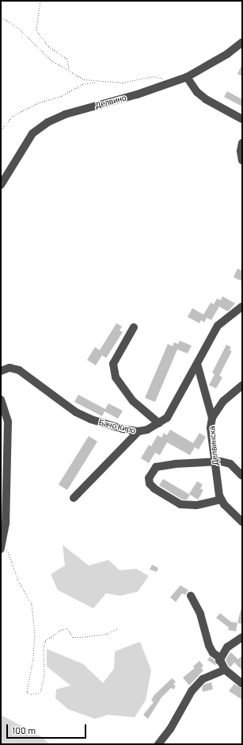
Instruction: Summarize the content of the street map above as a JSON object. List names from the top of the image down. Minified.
{"streets":{"street":["Делвино","Бачо Киро","Делвинска"]},"scale_bar":"100 m"}
